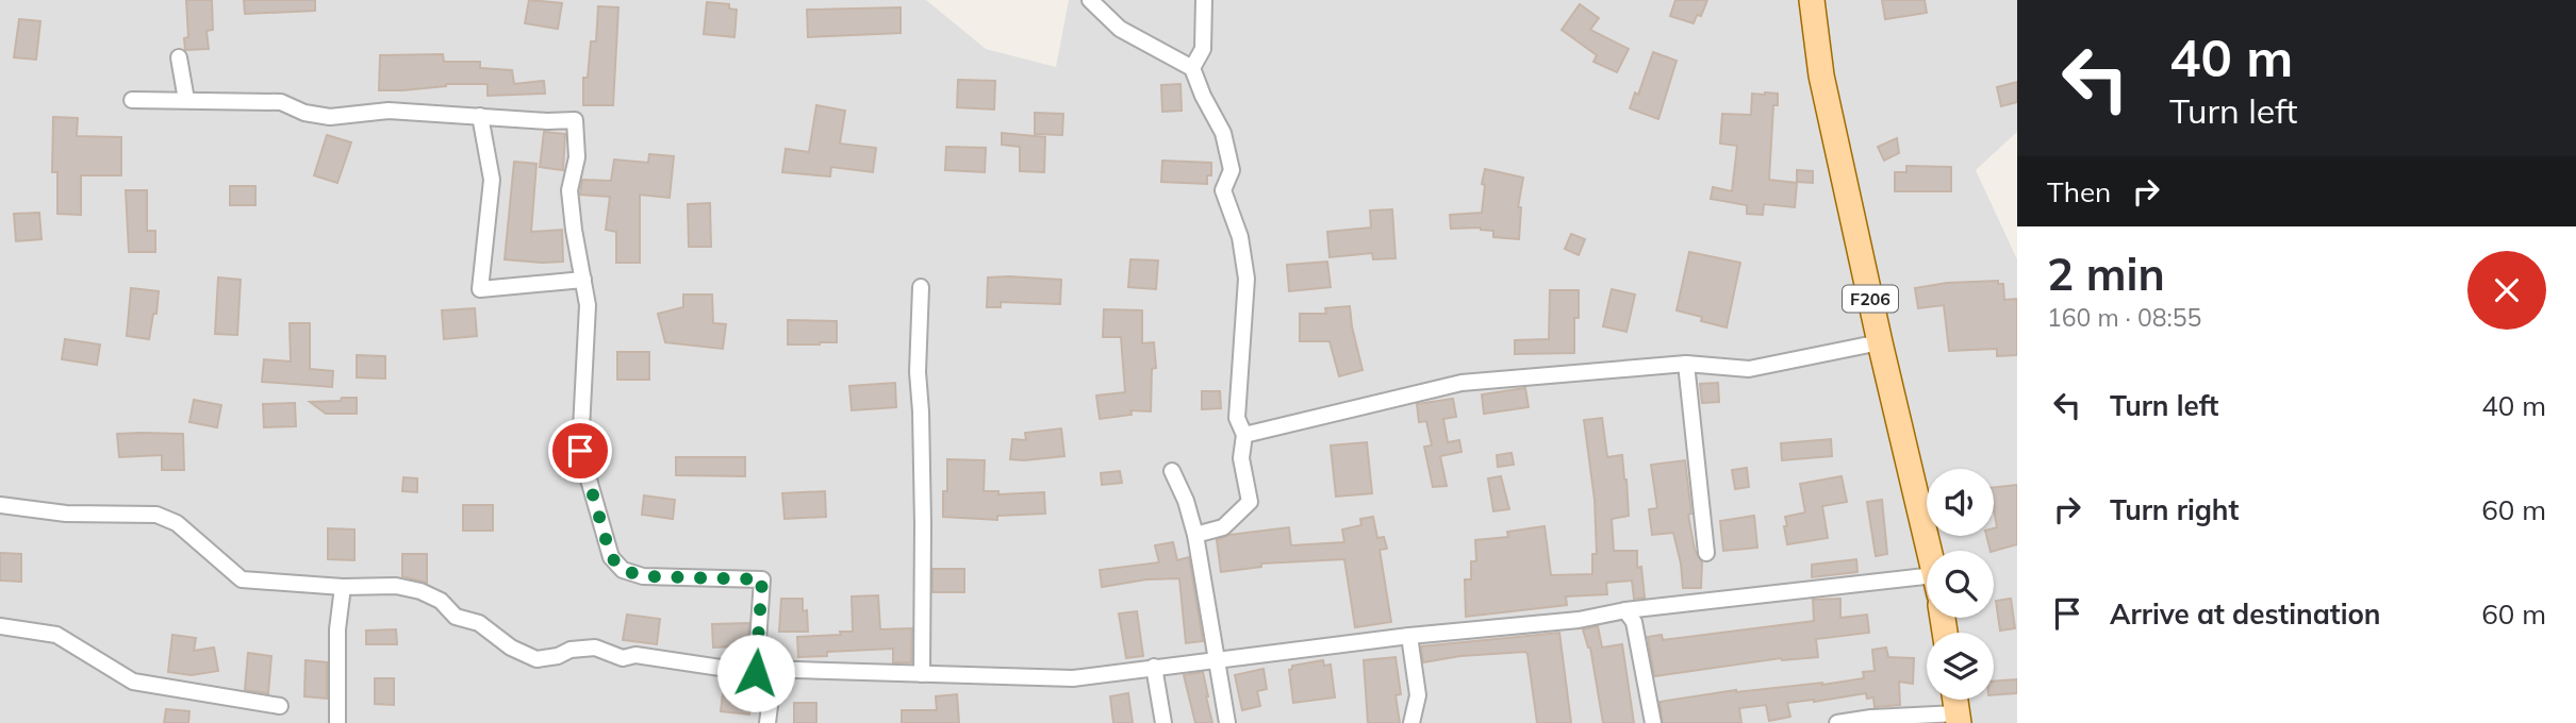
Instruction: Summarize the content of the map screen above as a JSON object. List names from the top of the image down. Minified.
{"streets":{"main road":["F206"]},"page":{"turn":["40 m","Turn left"],"then":"Then","heading":["2 min","160 m · 08:55"],"list":[{"name":"Turn left","value":"40 m"},{"name":"Turn right","value":"60 m"},{"name":"Arrive at destination","value":"60 m"}]}}
